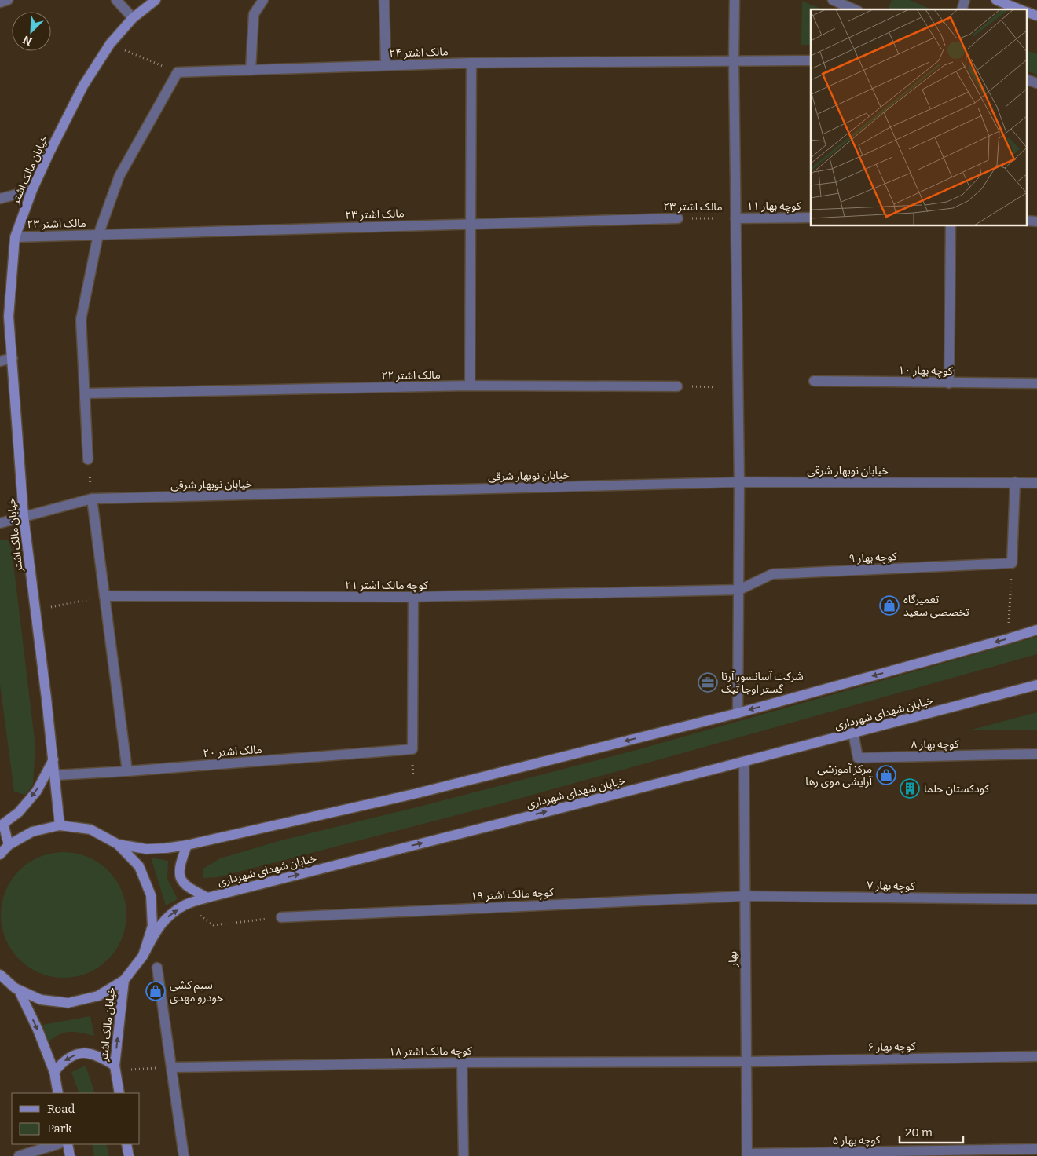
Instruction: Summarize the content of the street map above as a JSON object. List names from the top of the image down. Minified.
{"streets":{"main road":["خیابان مالک اشتر","خیابان شهدای شهرداری"],"street":["مالک اشتر ۲۴","کوچه بهار ۱۱","مالک اشتر ۲۳","کوچه بهار ۱۰","مالک اشتر ۲۲","خیابان نوبهار شرقی","کوچه بهار ۹","کوچه مالک اشتر ۲۱","کوچه بهار ۸","مالک اشتر ۲۰","کوچه بهار ۷","کوچه مالک اشتر ۱۹","بهار","کوچه بهار ۶","کوچه مالک اشتر ۱۸","کوچه بهار ۵"]},"crossings":[["خیابان مالک اشتر","مالک اشتر ۲۳"],["خیابان مالک اشتر","خیابان نوبهار شرقی"],["خیابان مالک اشتر","مالک اشتر ۲۰"],["کوچه بهار ۱۱","مالک اشتر ۲۳"],["کوچه بهار ۹","کوچه مالک اشتر ۲۱"],["خیابان شهدای شهرداری","کوچه بهار ۸"],["خیابان شهدای شهرداری","بهار"],["کوچه بهار ۷","کوچه مالک اشتر ۱۹"],["کوچه بهار ۷","بهار"],["کوچه مالک اشتر ۱۹","بهار"],["بهار","کوچه بهار ۶"],["بهار","کوچه مالک اشتر ۱۸"],["بهار","کوچه بهار ۵"],["کوچه بهار ۶","کوچه مالک اشتر ۱۸"]],"places":{"shop":["تعمیرگاه تخصصی سعید","مرکز آموزشی آرایشی موی رها","سیم کشی خودرو مهدی"],"office":["شرکت آسانسور آرتا گستر اوجا تیک"],"building":["کودکستان حلما"]},"legend":["Road","Park"],"scale_bar":"20 m","north":"bottom left"}
